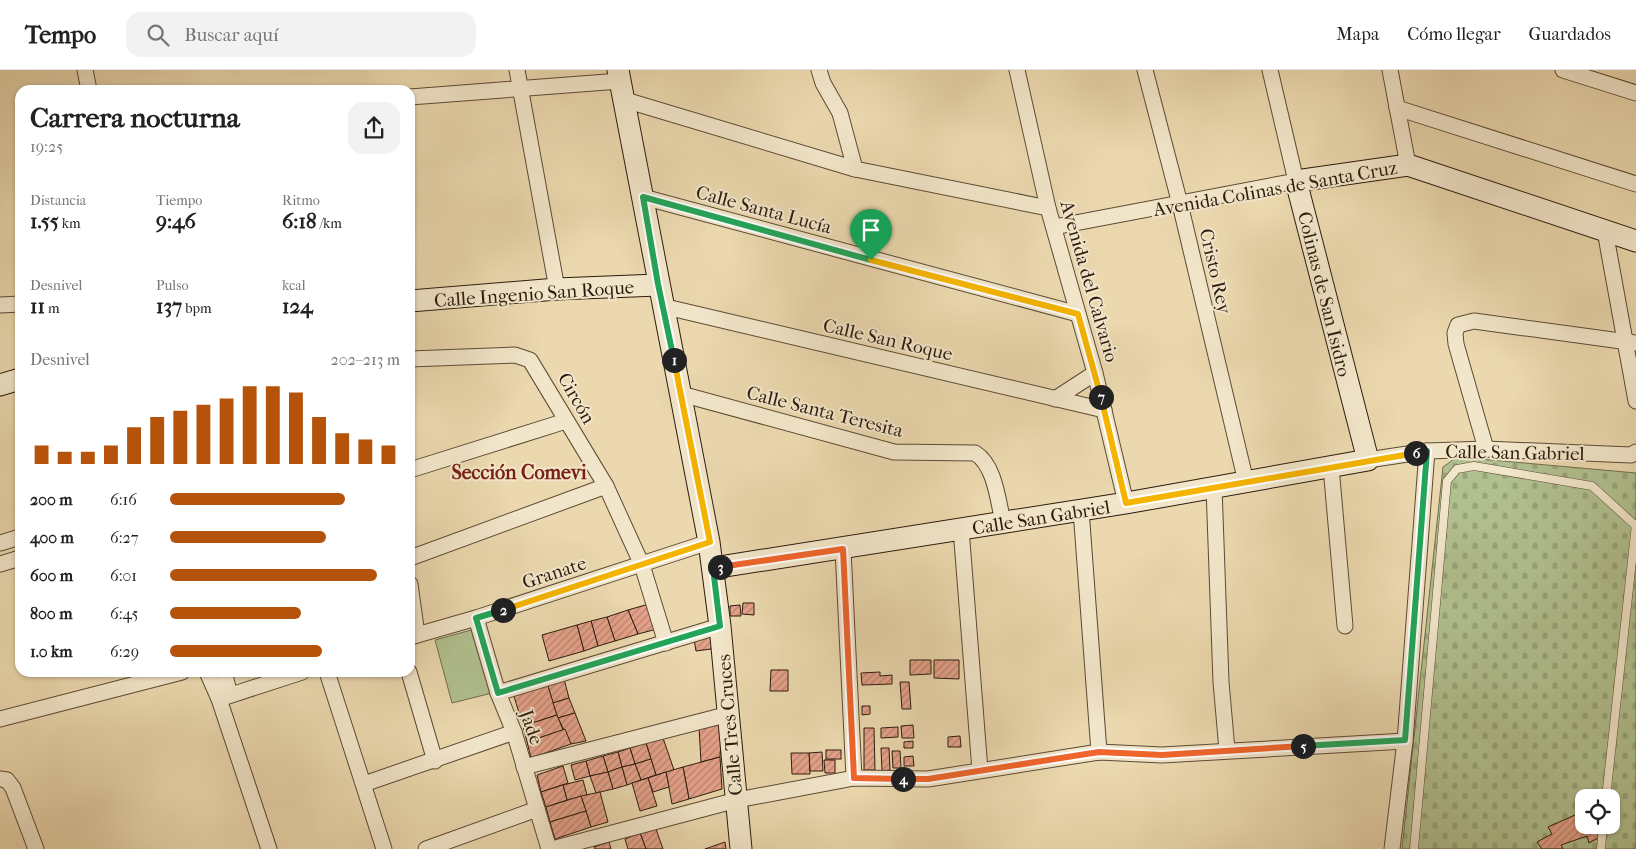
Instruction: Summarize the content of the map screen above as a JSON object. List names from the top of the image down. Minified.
{"streets":{"street":["Avenida Colinas de Santa Cruz","Calle Santa Lucía","Cristo Rey","Avenida del Calvario","Calle Ingenio San Roque","Colinas de San Isidro","Calle San Roque","Circón","Calle Santa Teresita","Calle San Gabriel","Granate","Calle Tres Cruces","Jade"]},"crossings":[["Avenida Colinas de Santa Cruz","Cristo Rey"],["Avenida Colinas de Santa Cruz","Avenida del Calvario"],["Avenida Colinas de Santa Cruz","Colinas de San Isidro"],["Calle Santa Lucía","Avenida del Calvario"],["Calle Santa Lucía","Calle Tres Cruces"],["Cristo Rey","Calle San Gabriel"],["Avenida del Calvario","Calle San Roque"],["Avenida del Calvario","Calle San Gabriel"],["Calle Ingenio San Roque","Calle Tres Cruces"],["Colinas de San Isidro","Calle San Gabriel"],["Calle San Roque","Calle Tres Cruces"],["Circón","Granate"],["Calle Santa Teresita","Calle San Gabriel"],["Calle Santa Teresita","Calle Tres Cruces"],["Calle San Gabriel","Calle Tres Cruces"],["Granate","Calle Tres Cruces"],["Granate","Jade"]],"districts":["Sección Comevi"],"page":{"header":"Tempo","search":"Buscar aquí","nav":["Mapa","Cómo llegar","Guardados"],"heading":["Carrera nocturna","19:25"],"stats":[["Distancia","1.55 km"],["Tiempo","9:46"],["Ritmo","6:18 /km"],["Desnivel","11 m"],["Pulso","137 bpm"],["kcal","124"]],"chart":["Desnivel","202–213 m"],"pins":["1","7","6","3","2","5","4"],"list":[{"name":"200 m","note":"6:16"},{"name":"400 m","note":"6:27"},{"name":"600 m","note":"6:01"},{"name":"800 m","note":"6:45"},{"name":"1.0 km","note":"6:29"}]}}
